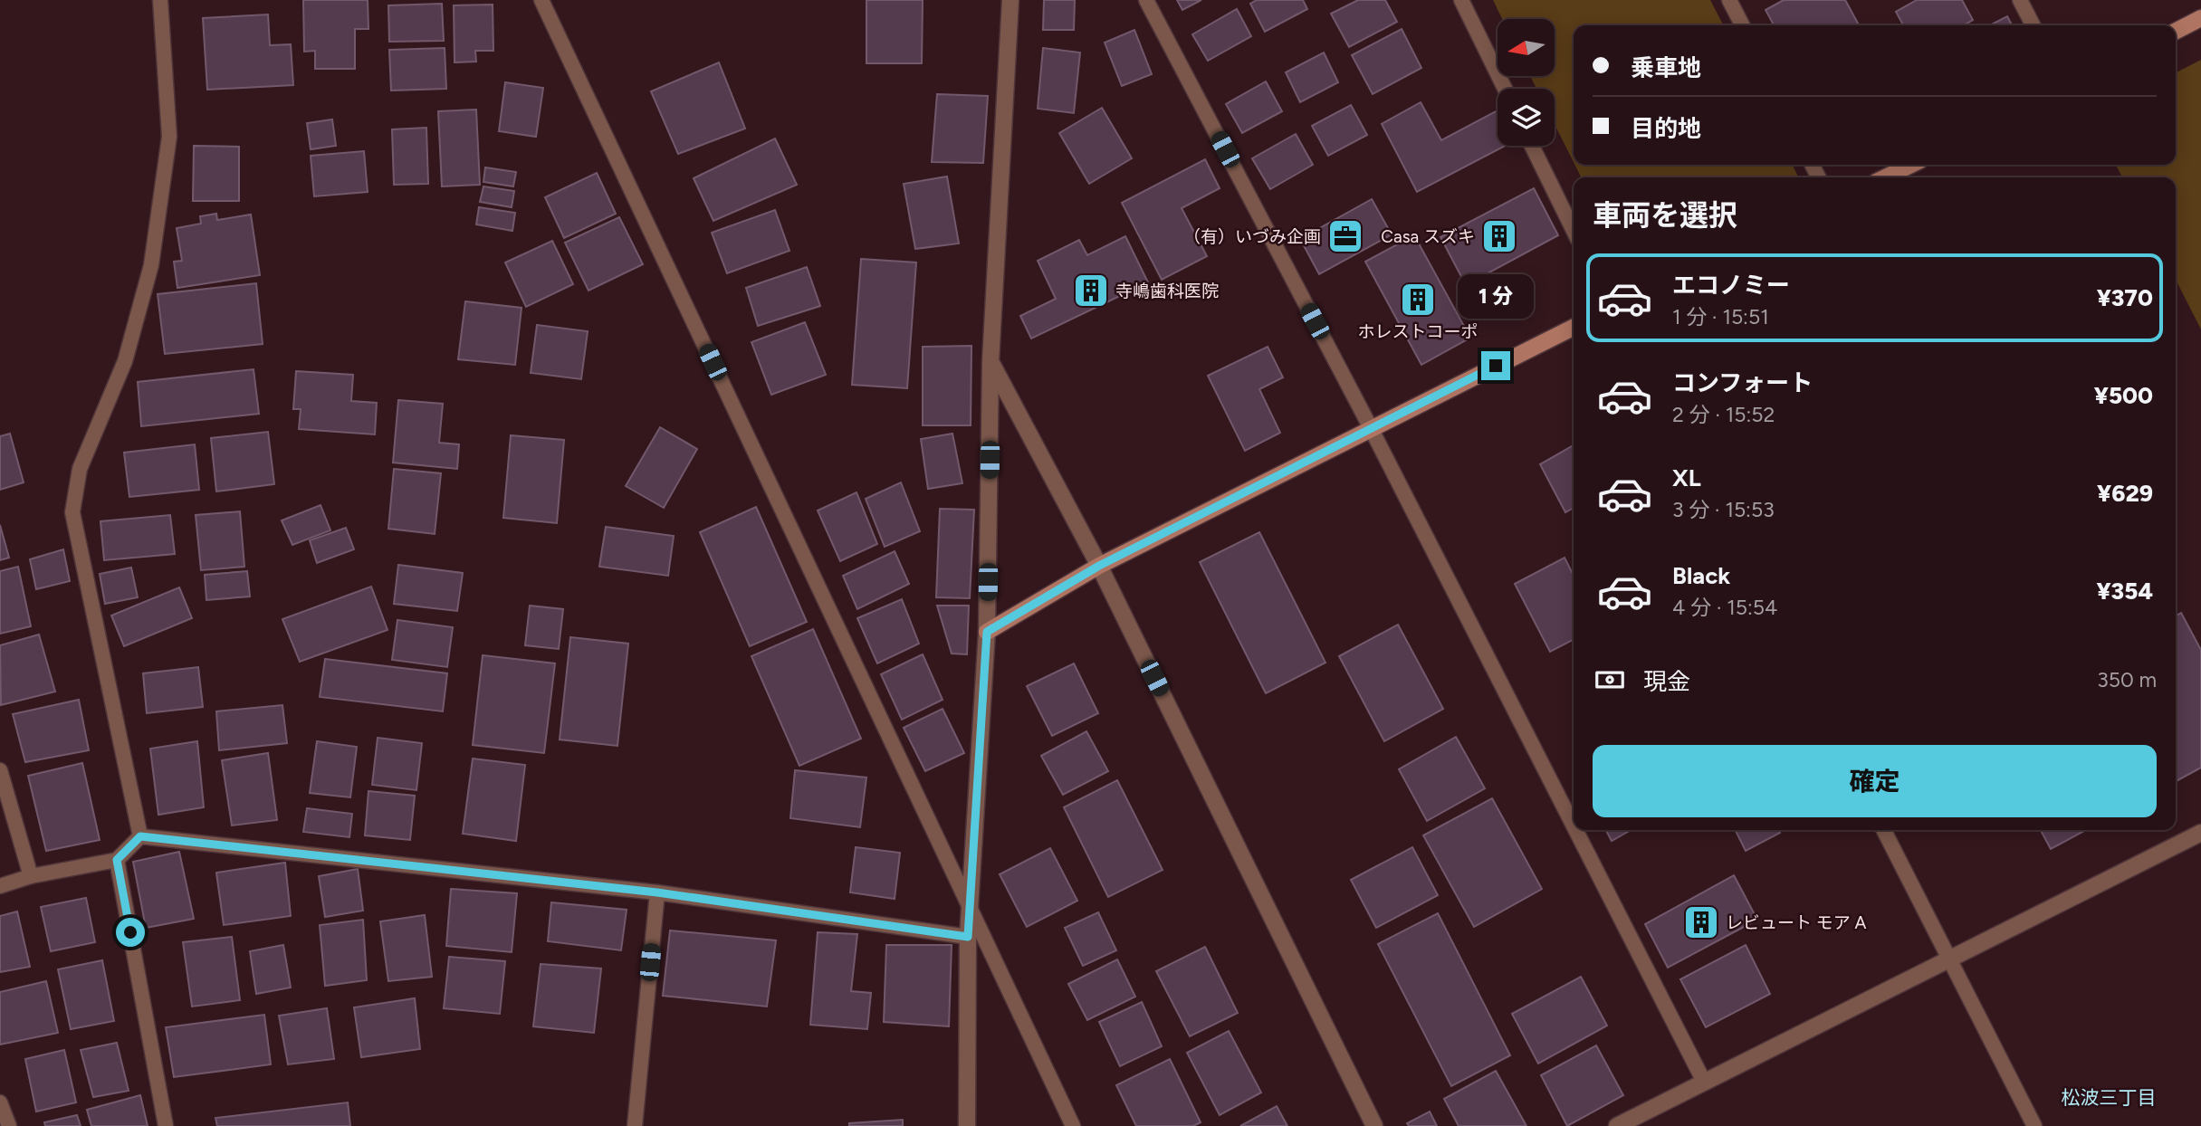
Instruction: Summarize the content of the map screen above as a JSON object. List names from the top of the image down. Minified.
{"districts":["松波三丁目"],"places":{"office":["（有）いづみ企画"],"building":["Casa スズキ","寺嶋歯科医院","ホレストコーポ","レビュート モア A"]},"north":"left","page":{"banner":["乗車地","目的地"],"heading":"車両を選択","list":[{"name":"エコノミー","note":"1 分 · 15:51","value":"¥370"},{"name":"コンフォート","note":"2 分 · 15:52","value":"¥500"},{"name":"XL","note":"3 分 · 15:53","value":"¥629"},{"name":"Black","note":"4 分 · 15:54","value":"¥354"}],"bubble":"1 分","pay":["現金","350 m"],"buttons":"確定"}}
